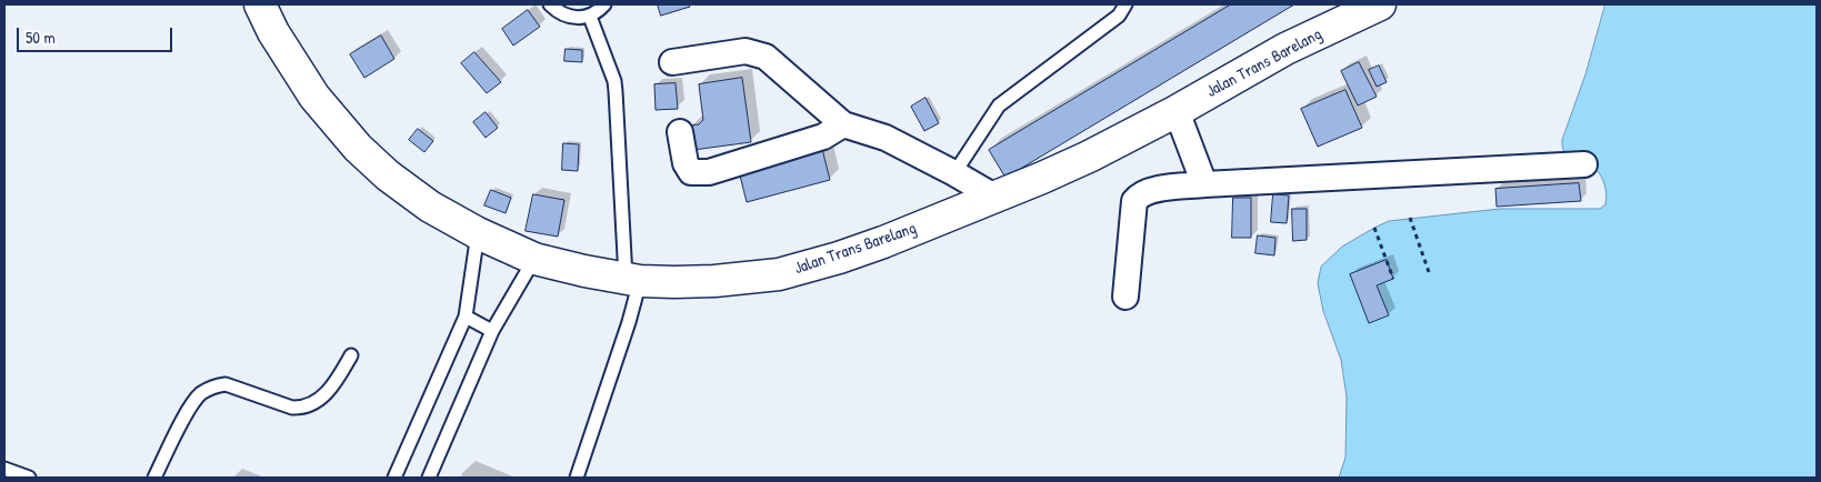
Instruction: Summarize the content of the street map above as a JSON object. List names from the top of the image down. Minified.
{"streets":{"highway":["Jalan Trans Barelang"]},"scale_bar":"50 m"}
